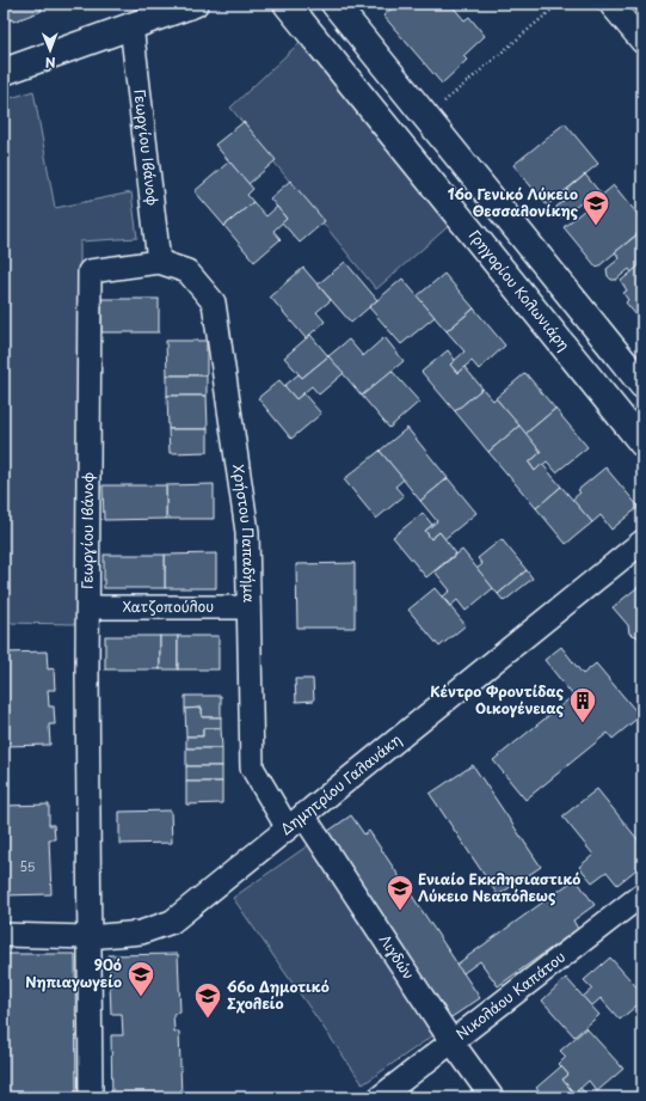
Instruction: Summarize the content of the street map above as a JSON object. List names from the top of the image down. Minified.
{"streets":{"main road":["Γρηγορίου Κολωνιάρη"],"street":["Γεωργίου Ιβάνοφ","Χρήστου Παπαδήμα","Χατζοπούλου","Δημητρίου Γαλανάκη","Λιγδών","Νικολάου Καπάτου"]},"crossings":[["Γεωργίου Ιβάνοφ","Χρήστου Παπαδήμα"],["Γεωργίου Ιβάνοφ","Χατζοπούλου"],["Γεωργίου Ιβάνοφ","Δημητρίου Γαλανάκη"],["Χρήστου Παπαδήμα","Χατζοπούλου"],["Χρήστου Παπαδήμα","Δημητρίου Γαλανάκη"],["Χρήστου Παπαδήμα","Λιγδών"],["Δημητρίου Γαλανάκη","Λιγδών"],["Λιγδών","Νικολάου Καπάτου"]],"places":{"school or university":["16ο Γενικό Λύκειο Θεσσαλονίκης","Ενιαίο Εκκλησιαστικό Λύκειο Νεαπόλεως","90ό Νηπιαγωγείο","66ο Δημοτικό Σχολείο"],"building":["Κέντρο Φροντίδας Οικογένειας"]},"house_numbers":["55"],"north":"bottom"}
